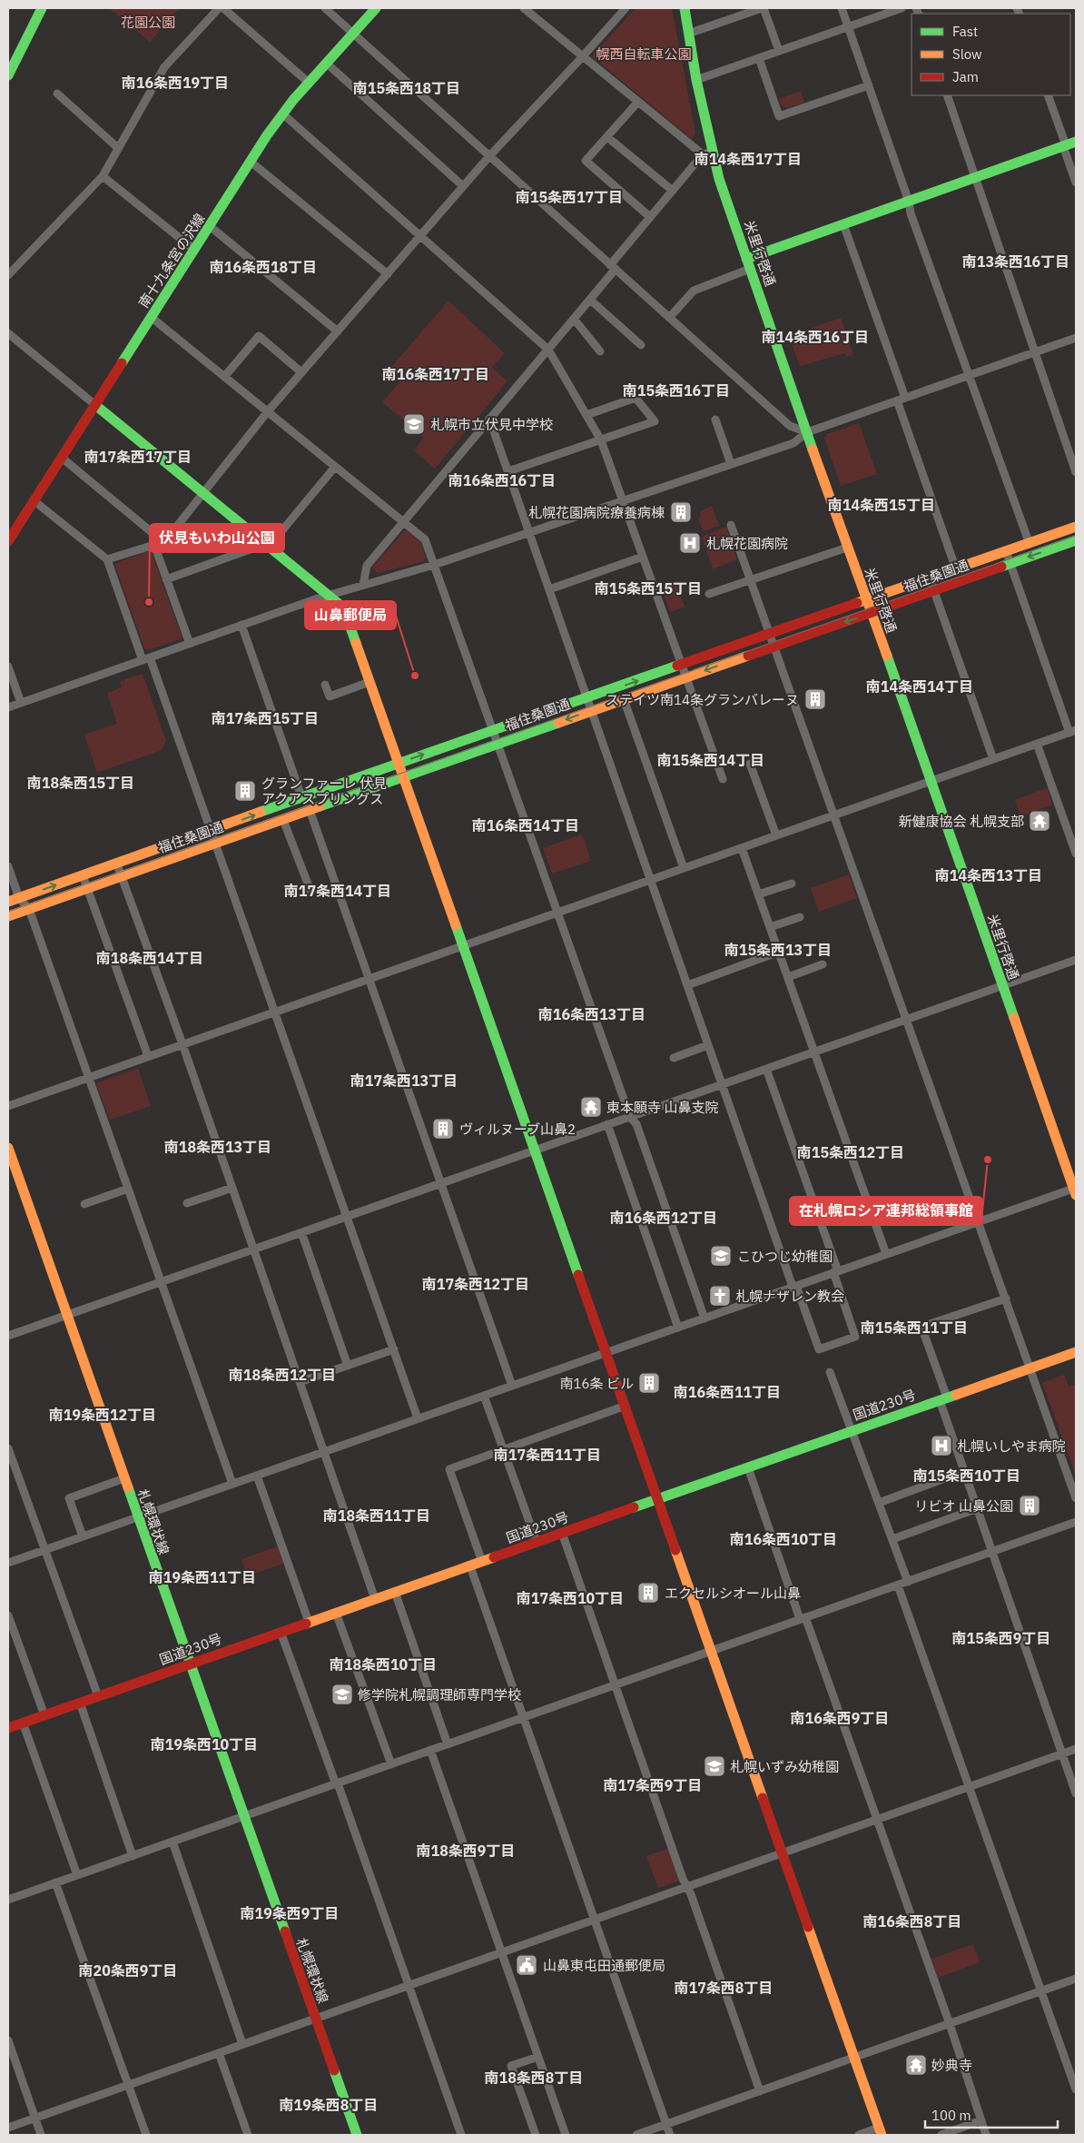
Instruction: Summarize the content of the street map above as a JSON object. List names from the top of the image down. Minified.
{"streets":{"main road":["米里行啓通","南十九条宮の沢線","福住桑園通","国道230号","札幌環状線"]},"crossings":[["米里行啓通","福住桑園通"],["国道230号","札幌環状線"]],"districts":["南16条西19丁目","南15条西18丁目","南14条西17丁目","南15条西17丁目","南13条西16丁目","南16条西18丁目","南14条西16丁目","南16条西17丁目","南15条西16丁目","南17条西17丁目","南16条西16丁目","南14条西15丁目","南15条西15丁目","南14条西14丁目","南17条西15丁目","南15条西14丁目","南18条西15丁目","南16条西14丁目","南14条西13丁目","南17条西14丁目","南15条西13丁目","南18条西14丁目","南16条西13丁目","南17条西13丁目","南18条西13丁目","南15条西12丁目","南16条西12丁目","南17条西12丁目","南15条西11丁目","南18条西12丁目","南16条西11丁目","南19条西12丁目","南17条西11丁目","南15条西10丁目","南18条西11丁目","南16条西10丁目","南19条西11丁目","南17条西10丁目","南15条西9丁目","南18条西10丁目","南16条西9丁目","南19条西10丁目","南17条西9丁目","南18条西9丁目","南19条西9丁目","南16条西8丁目","南20条西9丁目","南17条西8丁目","南18条西8丁目","南19条西8丁目"],"parks":["花園公園","幌西自転車公園"],"places":{"school or university":["札幌市立伏見中学校","こひつじ幼稚園","修学院札幌調理師専門学校","札幌いずみ幼稚園"],"building":["札幌花園病院療養病棟","ステイツ南14条グランバレーヌ","グランファーレ 伏見 アクアスプリングス","ヴィルヌーブ山鼻2","南16条 ビル","リビオ 山鼻公園","エクセルシオール山鼻"],"hospital":["札幌花園病院","札幌いしやま病院"],"other":["伏見もいわ山公園","山鼻郵便局","在札幌ロシア連邦総領事館"],"temple":["新健康協会 札幌支部","東本願寺 山鼻支院","妙典寺"],"church":["札幌ナザレン教会"],"public building":["山鼻東屯田通郵便局"]},"legend":["Fast","Slow","Jam"],"scale_bar":"100 m"}
